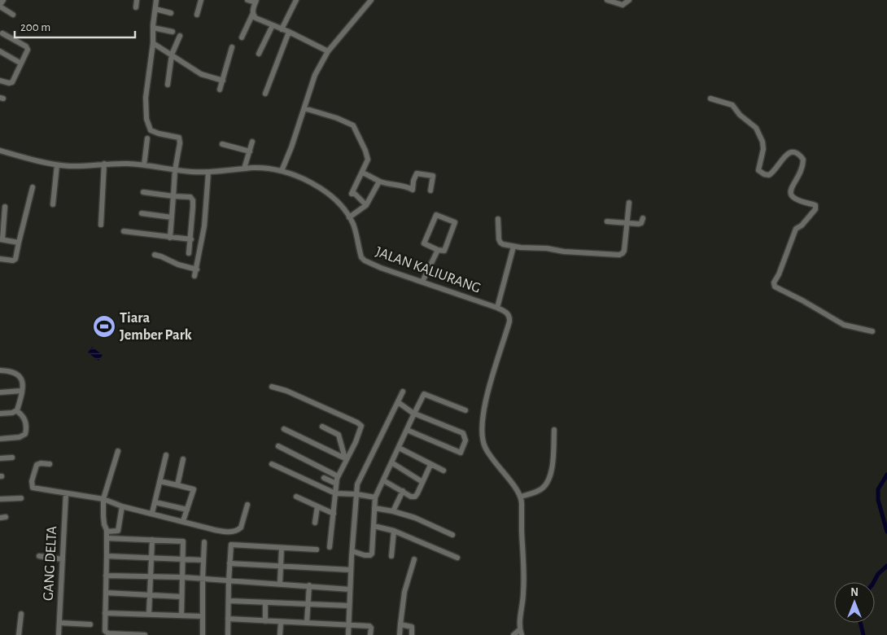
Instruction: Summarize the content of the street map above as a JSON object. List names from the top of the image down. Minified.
{"streets":{"street":["JALAN KALIURANG","GANG DELTA"]},"places":{"sports":["Tiara Jember Park"]},"scale_bar":"200 m","north":"top"}
